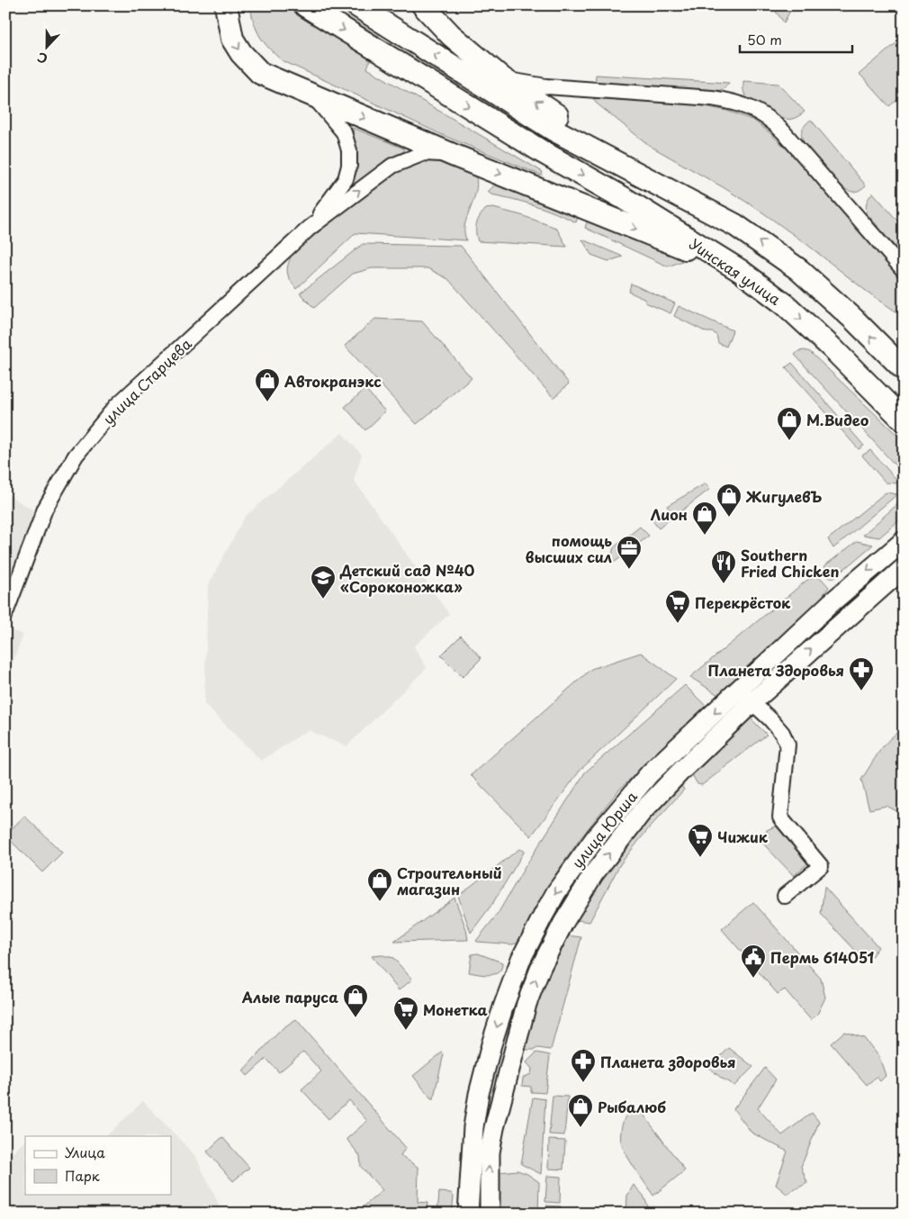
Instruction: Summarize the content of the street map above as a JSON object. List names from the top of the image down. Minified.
{"streets":{"main road":["Уинская улица"],"street":["улица Старцева","улица Юрша"]},"places":{"shop":["Автокранэкс","М.Видео","ЖигулевЪ","Лион","Строительный магазин","Алые паруса","Рыбалюб"],"office":["помощь высших сил"],"restaurant":["Southern Fried Chicken"],"school or university":["Детский сад №40 «Сороконожка»"],"supermarket":["Перекрёсток","Чижик","Монетка"],"pharmacy":["Планета Здоровья","Планета здоровья"],"public building":["Пермь 614051"]},"legend":["Улица","Парк"],"scale_bar":"50 m","north":"bottom"}
